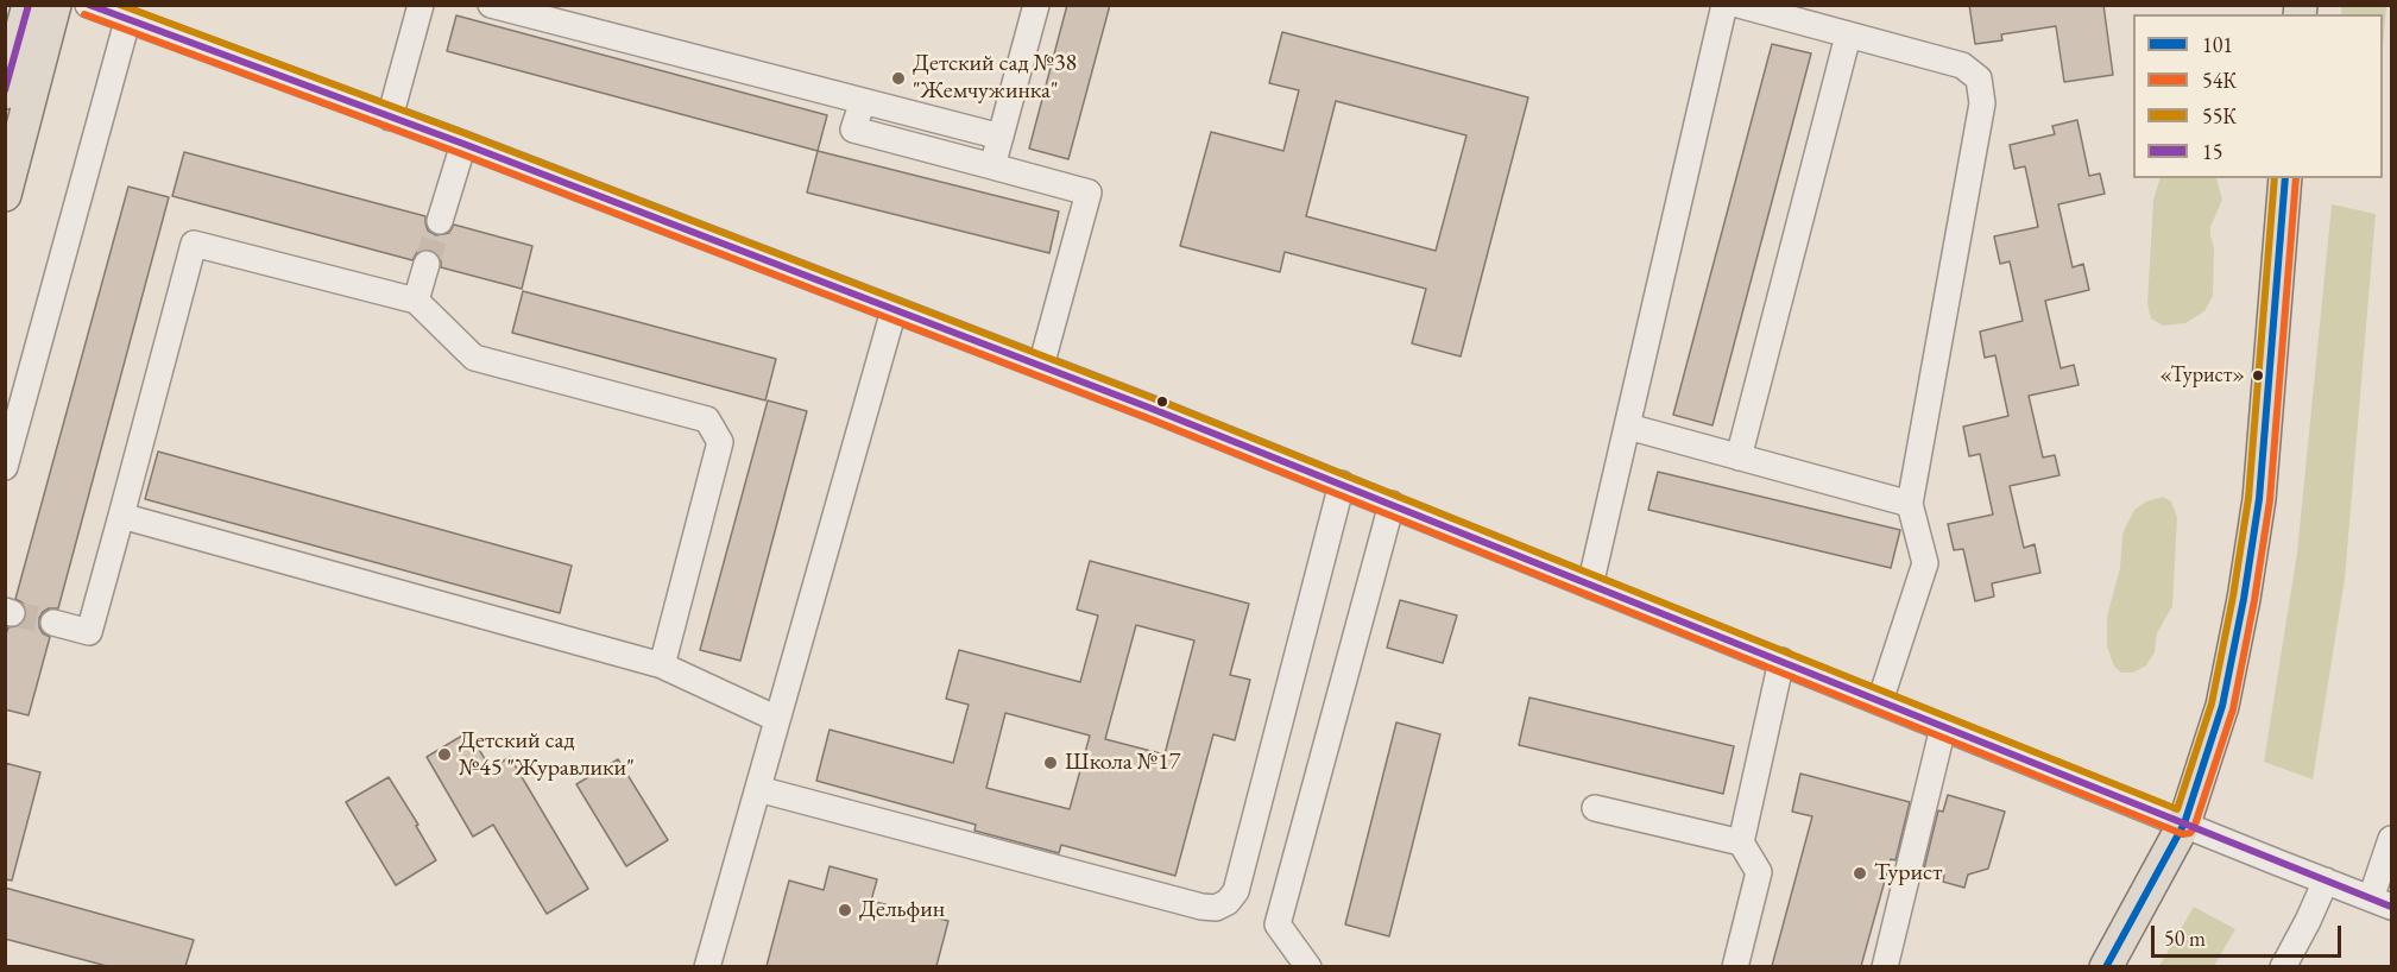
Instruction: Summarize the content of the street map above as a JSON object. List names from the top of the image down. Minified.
{"places":["Детский сад №38 \"Жемчужинка\"","«Турист»","Детский сад №45 \"Журавлики\"","Школа №17","Турист","Дельфин"],"lines":["transit line 55К","transit line 15","transit line 54К","transit line 101"],"legend":["101","54К","55К","15"],"scale_bar":"50 m"}
